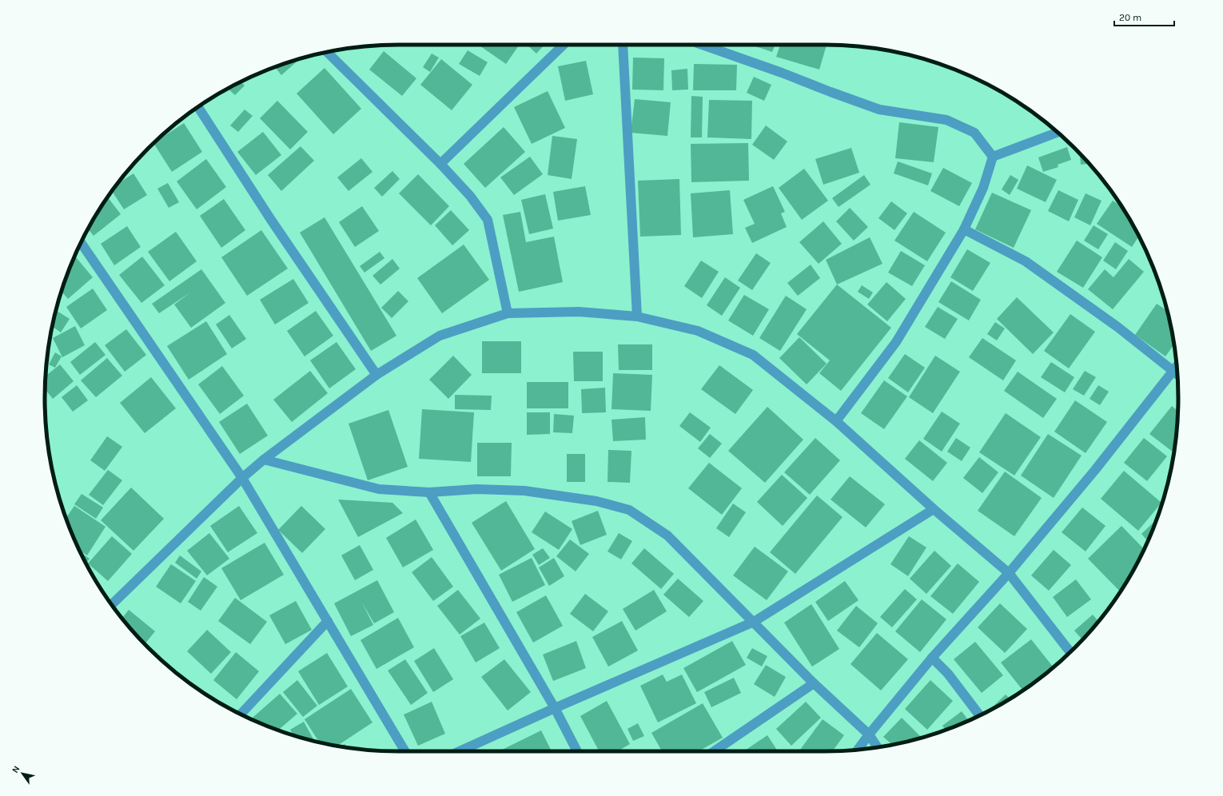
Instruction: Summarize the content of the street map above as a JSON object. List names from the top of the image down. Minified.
{"scale_bar":"20 m","north":"top left"}
